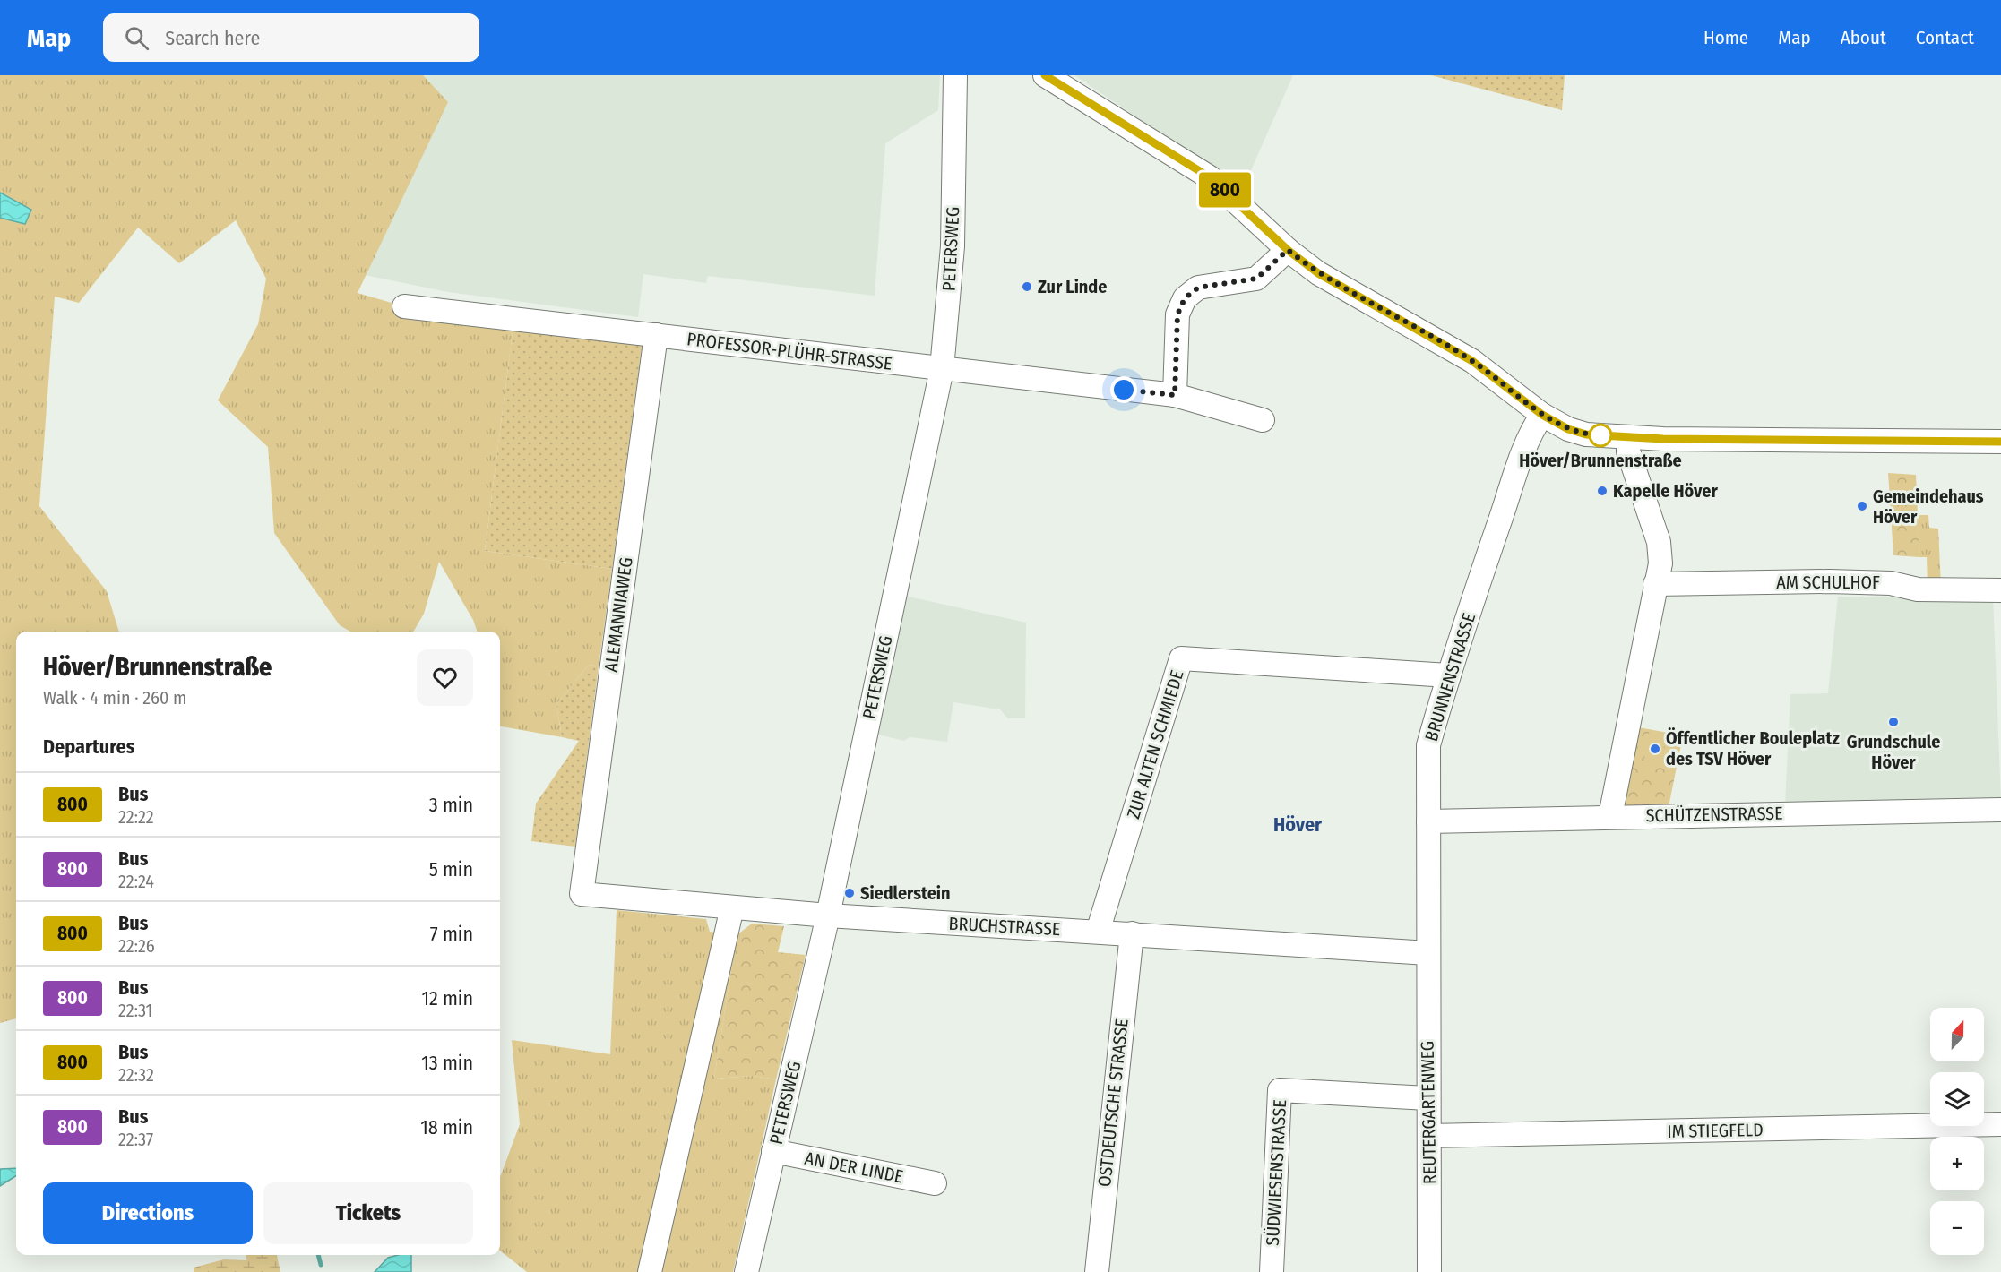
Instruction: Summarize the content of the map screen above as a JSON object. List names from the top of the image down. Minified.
{"streets":{"street":["PETERSWEG","PROFESSOR-PLÜHR-STRASSE","AM SCHULHOF","ALEMANNIAWEG","BRUNNENSTRASSE","ZUR ALTEN SCHMIEDE","SCHÜTZENSTRASSE","BRUCHSTRASSE","OSTDEUTSCHE STRASSE","REUTERGARTENWEG","IM STIEGFELD","AN DER LINDE","SÜDWIESENSTRASSE"]},"crossings":[["PETERSWEG","PROFESSOR-PLÜHR-STRASSE"],["PETERSWEG","BRUCHSTRASSE"],["PETERSWEG","AN DER LINDE"],["PROFESSOR-PLÜHR-STRASSE","ALEMANNIAWEG"],["ALEMANNIAWEG","BRUCHSTRASSE"],["BRUNNENSTRASSE","ZUR ALTEN SCHMIEDE"],["BRUNNENSTRASSE","SCHÜTZENSTRASSE"],["BRUNNENSTRASSE","BRUCHSTRASSE"],["BRUNNENSTRASSE","REUTERGARTENWEG"],["ZUR ALTEN SCHMIEDE","BRUCHSTRASSE"],["BRUCHSTRASSE","OSTDEUTSCHE STRASSE"],["BRUCHSTRASSE","REUTERGARTENWEG"],["REUTERGARTENWEG","IM STIEGFELD"],["REUTERGARTENWEG","SÜDWIESENSTRASSE"]],"districts":["Höver"],"places":["Zur Linde","Höver/Brunnenstraße","Kapelle Höver","Gemeindehaus Höver","Grundschule Höver","Öffentlicher Bouleplatz des TSV Höver","Siedlerstein"],"lines":["bus line 800"],"north":"top","page":{"header":"Map","search":"Search here","nav":["Home","Map","About","Contact"],"on_map":"800","heading":[["Höver/Brunnenstraße","Walk · 4 min · 260 m"],"Departures"],"list":[{"mark":"800","name":"Bus","note":"22:22","value":"3 min"},{"mark":"800","name":"Bus","note":"22:24","value":"5 min"},{"mark":"800","name":"Bus","note":"22:26","value":"7 min"},{"mark":"800","name":"Bus","note":"22:31","value":"12 min"},{"mark":"800","name":"Bus","note":"22:32","value":"13 min"},{"mark":"800","name":"Bus","note":"22:37","value":"18 min"}],"map_buttons":["+","−"],"buttons":["Directions","Tickets"]}}
